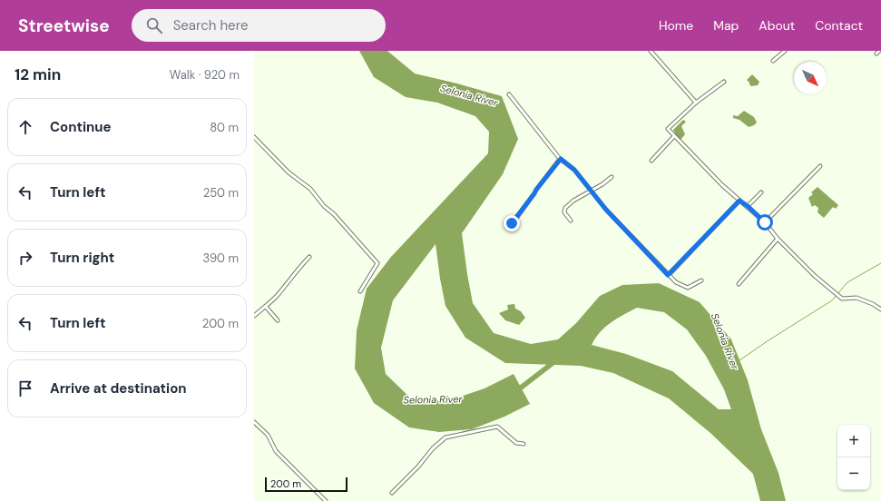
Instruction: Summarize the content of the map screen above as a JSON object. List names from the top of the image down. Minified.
{"water":["Selonia River"],"scale_bar":"200 m","north":"bottom right","page":{"header":"Streetwise","search":"Search here","nav":["Home","Map","About","Contact"],"heading":["12 min","Walk · 920 m"],"list":[["Continue","80 m"],["Turn left","250 m"],["Turn right","390 m"],["Turn left","200 m"],"Arrive at destination"],"map_buttons":["+","−"],"scale":"200 m"}}
